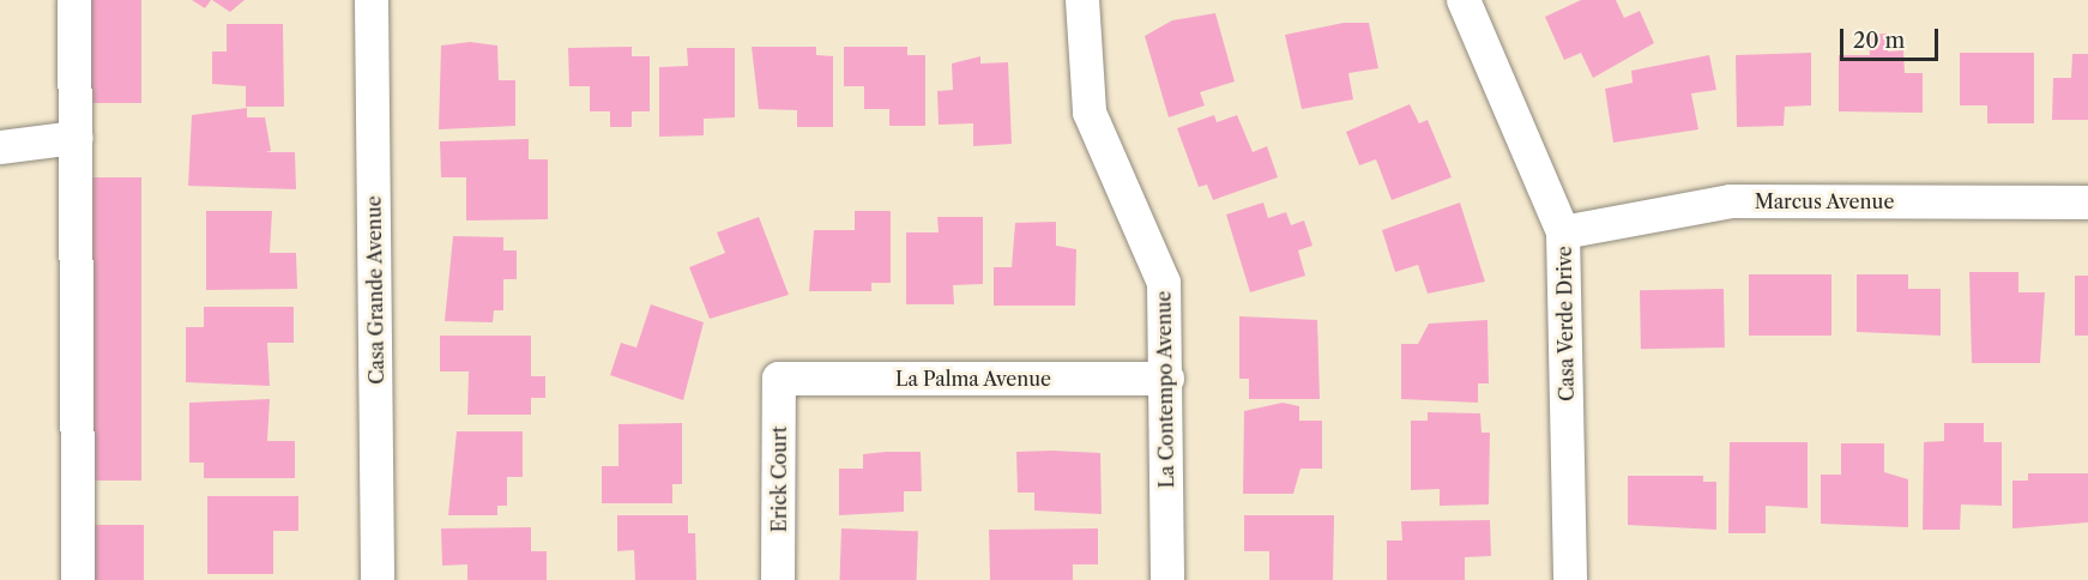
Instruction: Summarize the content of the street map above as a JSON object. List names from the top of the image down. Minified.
{"streets":{"street":["Marcus Avenue","Casa Grande Avenue","Casa Verde Drive","La Palma Avenue","La Contempo Avenue","Erick Court"]},"crossings":[["Marcus Avenue","Casa Verde Drive"],["La Palma Avenue","La Contempo Avenue"],["La Palma Avenue","Erick Court"]],"scale_bar":"20 m"}
